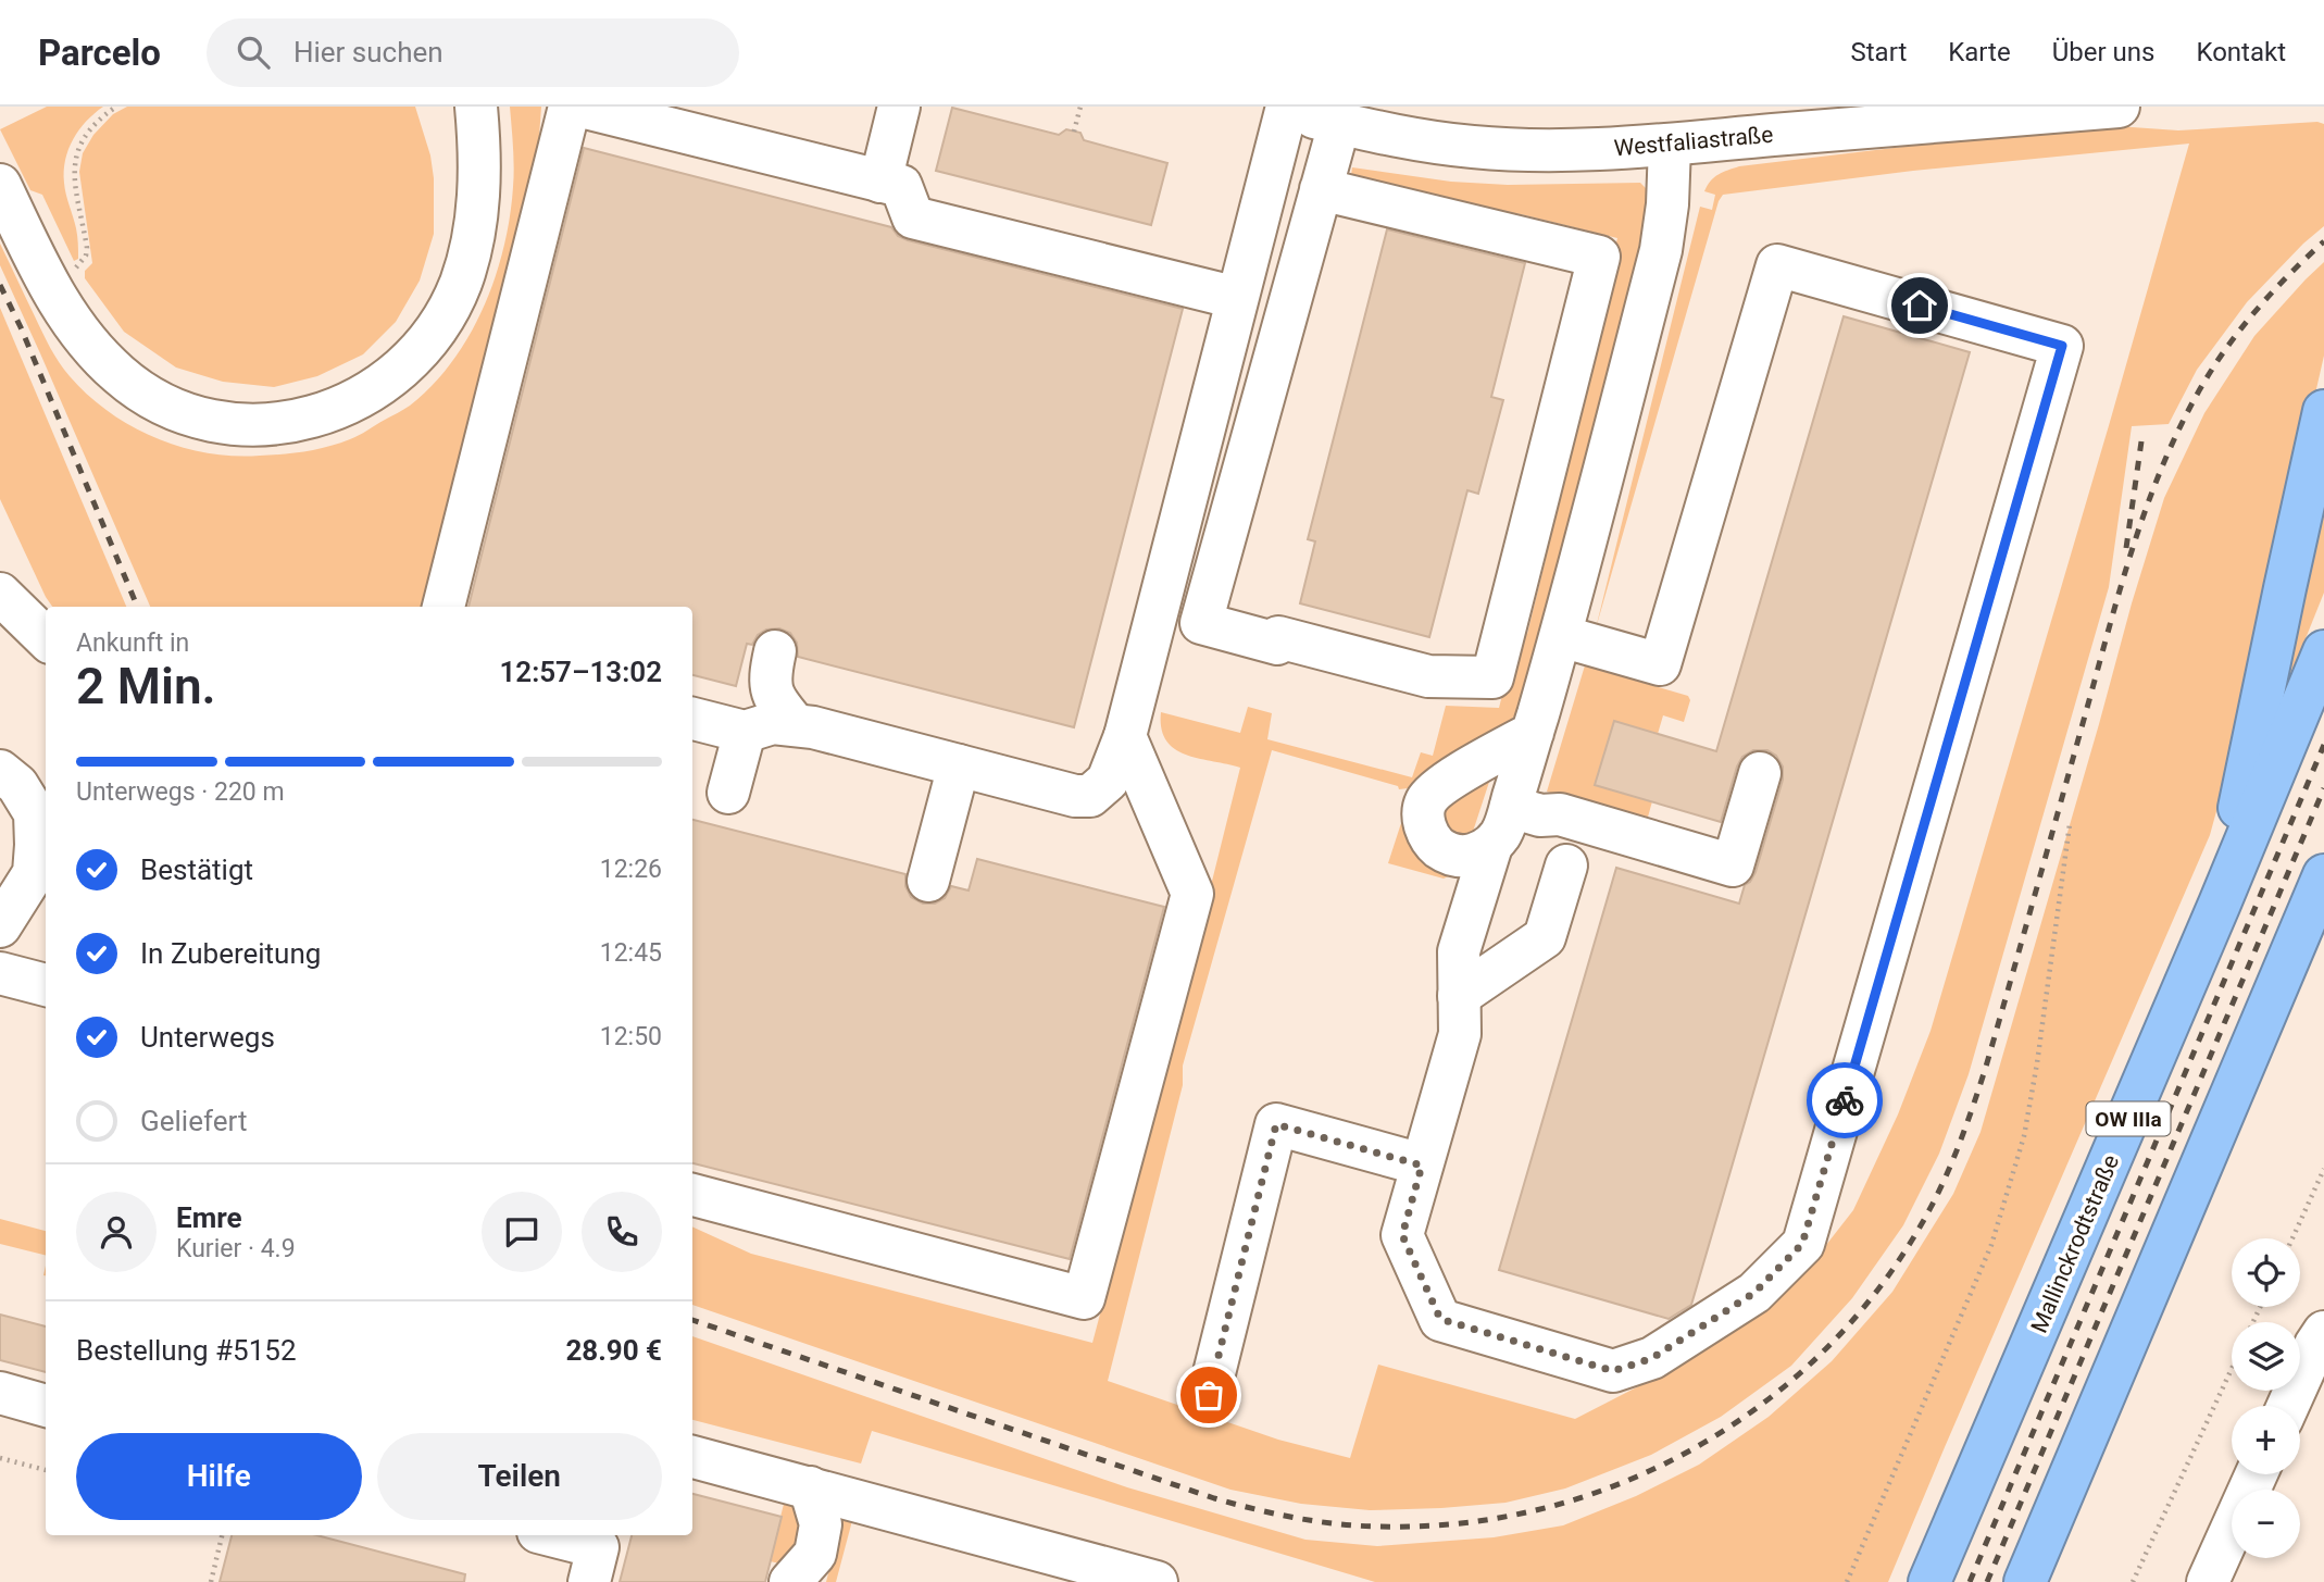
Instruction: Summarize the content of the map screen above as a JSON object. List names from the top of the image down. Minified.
{"streets":{"highway":["OW IIIa","Mallinckrodtstraße"],"street":["Westfaliastraße"]},"page":{"header":"Parcelo","search":"Hier suchen","nav":["Start","Karte","Über uns","Kontakt"],"heading":["2 Min.","Ankunft in","12:57–13:02"],"panel":["Emre","Kurier · 4.9","Bestellung #5152","28.90 €"],"bar":"Unterwegs · 220 m","list":[["Bestätigt","12:26"],["In Zubereitung","12:45"],["Unterwegs","12:50"],"Geliefert"],"map_buttons":["+","−"],"buttons":["Hilfe","Teilen"]}}
